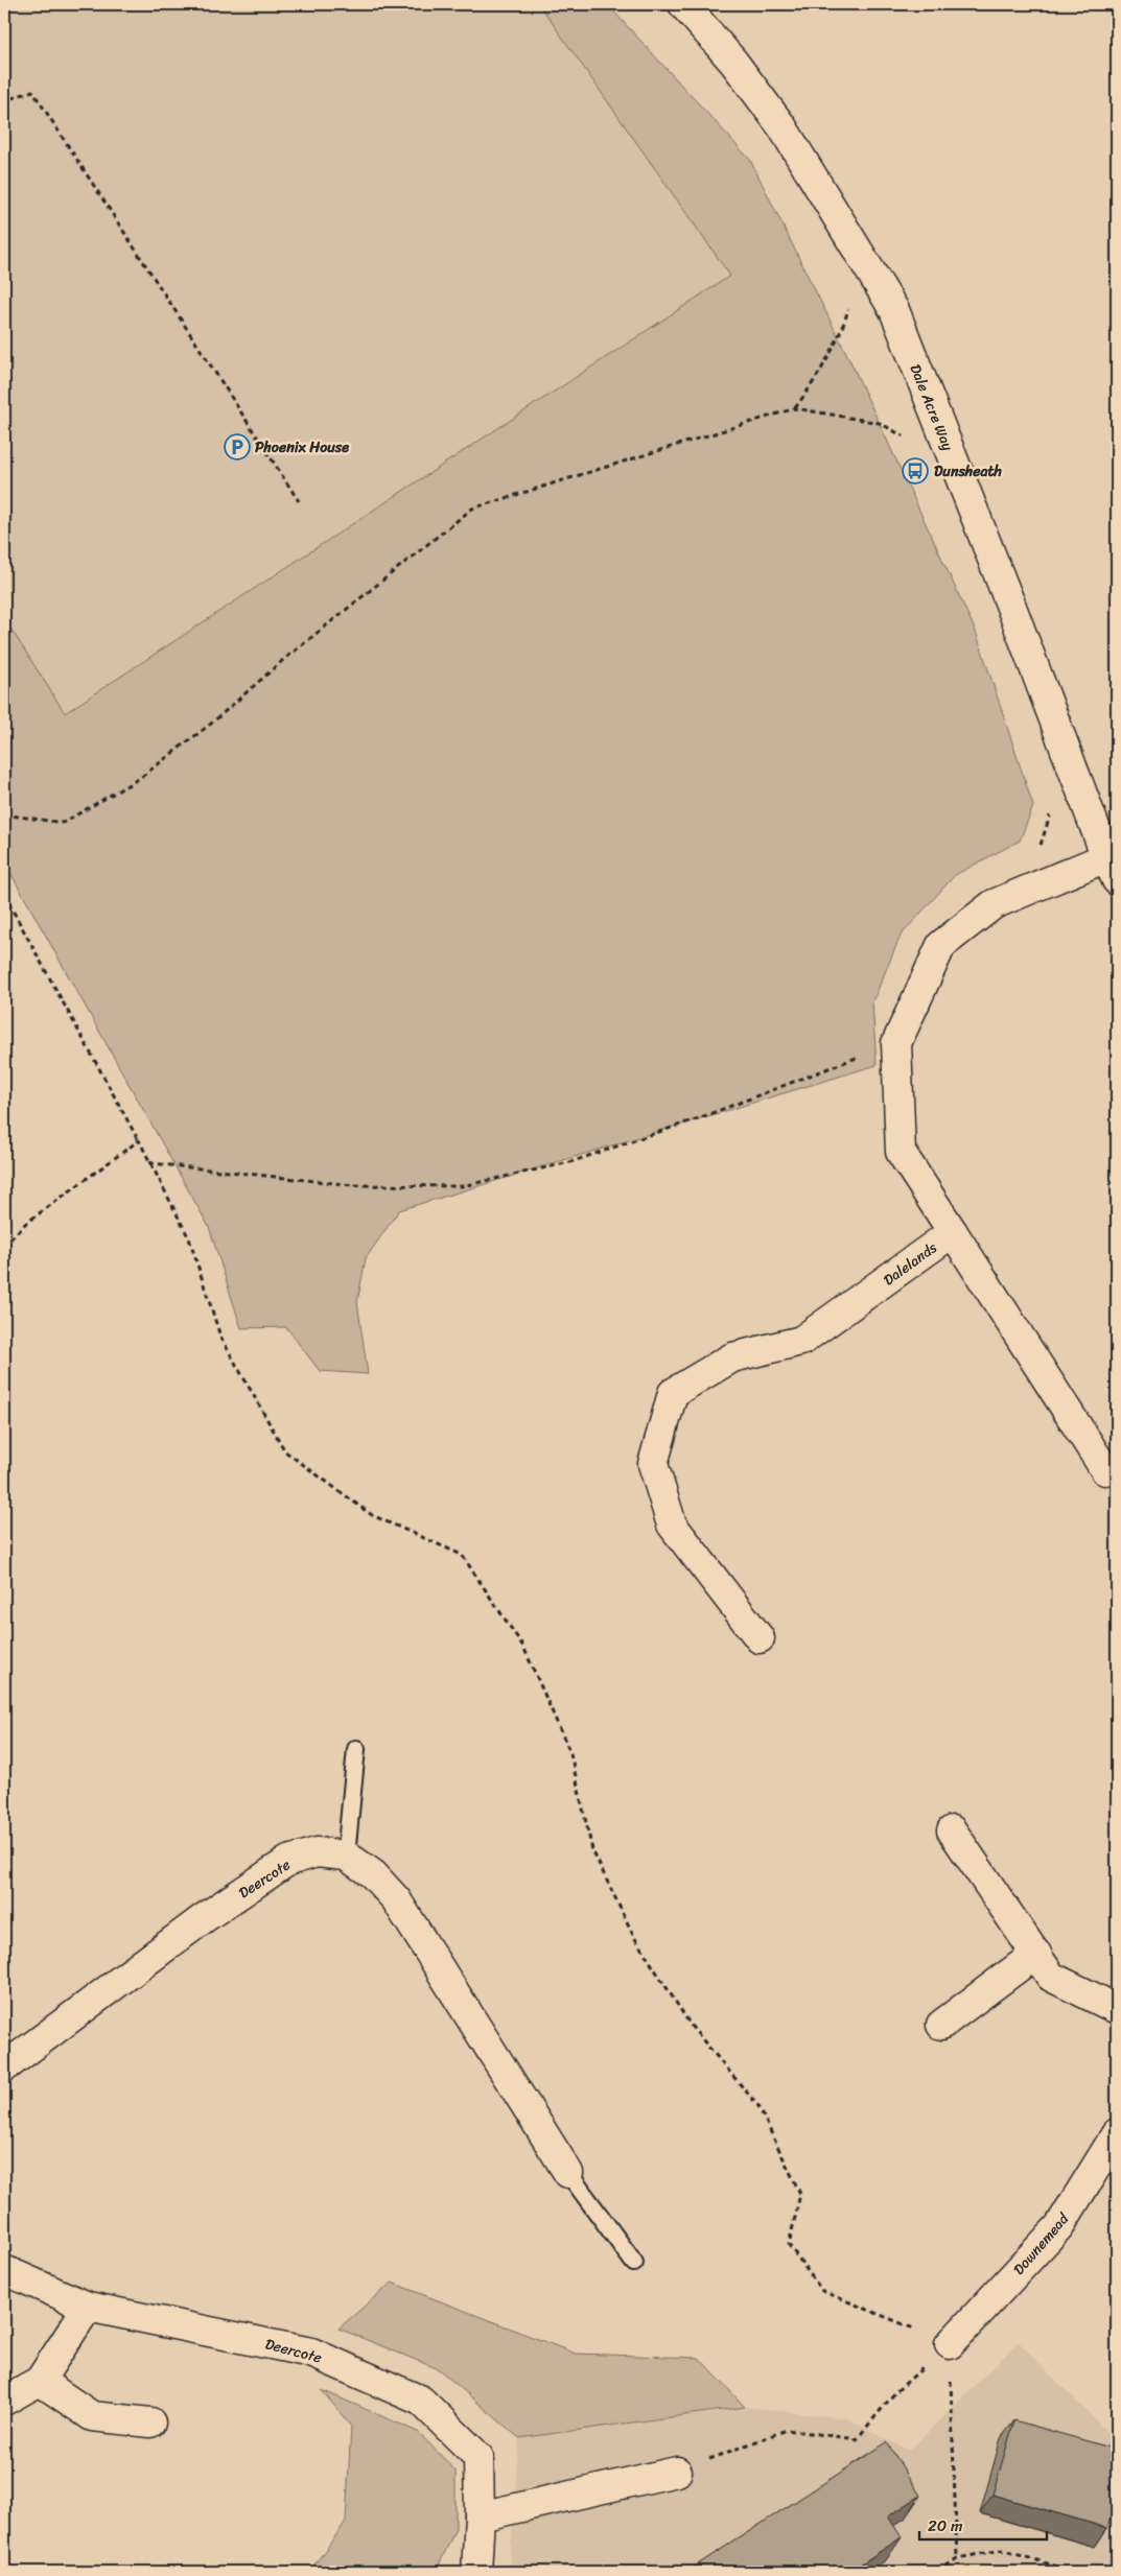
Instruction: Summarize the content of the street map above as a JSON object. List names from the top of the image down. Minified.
{"streets":{"street":["Dale Acre Way","Dalelands","Deercote","Downemead"]},"places":{"parking":["Phoenix House"],"bus stop":["Dunsheath"]},"scale_bar":"20 m"}
